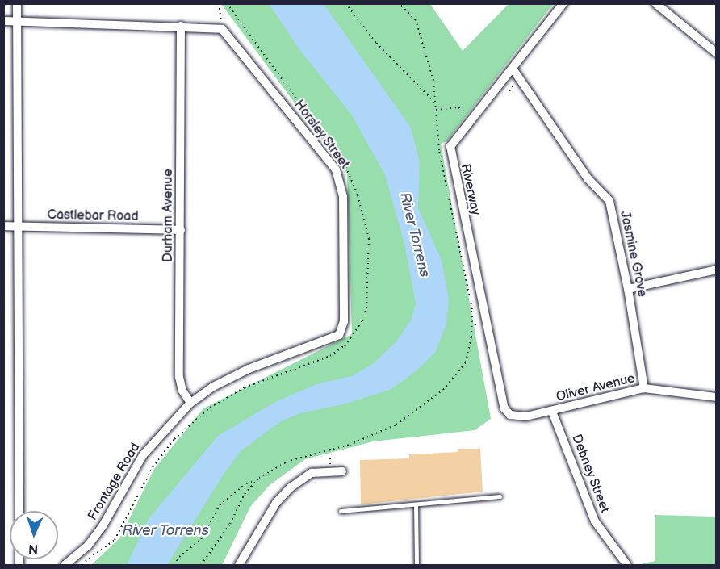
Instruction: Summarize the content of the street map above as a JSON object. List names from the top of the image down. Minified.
{"streets":{"street":["Horsley Street","Riverway","Durham Avenue","Castlebar Road","Jasmine Grove","Oliver Avenue","Debney Street","Frontage Road"]},"crossings":[["Horsley Street","Frontage Road"],["Riverway","Jasmine Grove"],["Riverway","Oliver Avenue"],["Durham Avenue","Castlebar Road"],["Durham Avenue","Frontage Road"],["Jasmine Grove","Oliver Avenue"],["Oliver Avenue","Debney Street"]],"water":["River Torrens"],"north":"bottom"}
